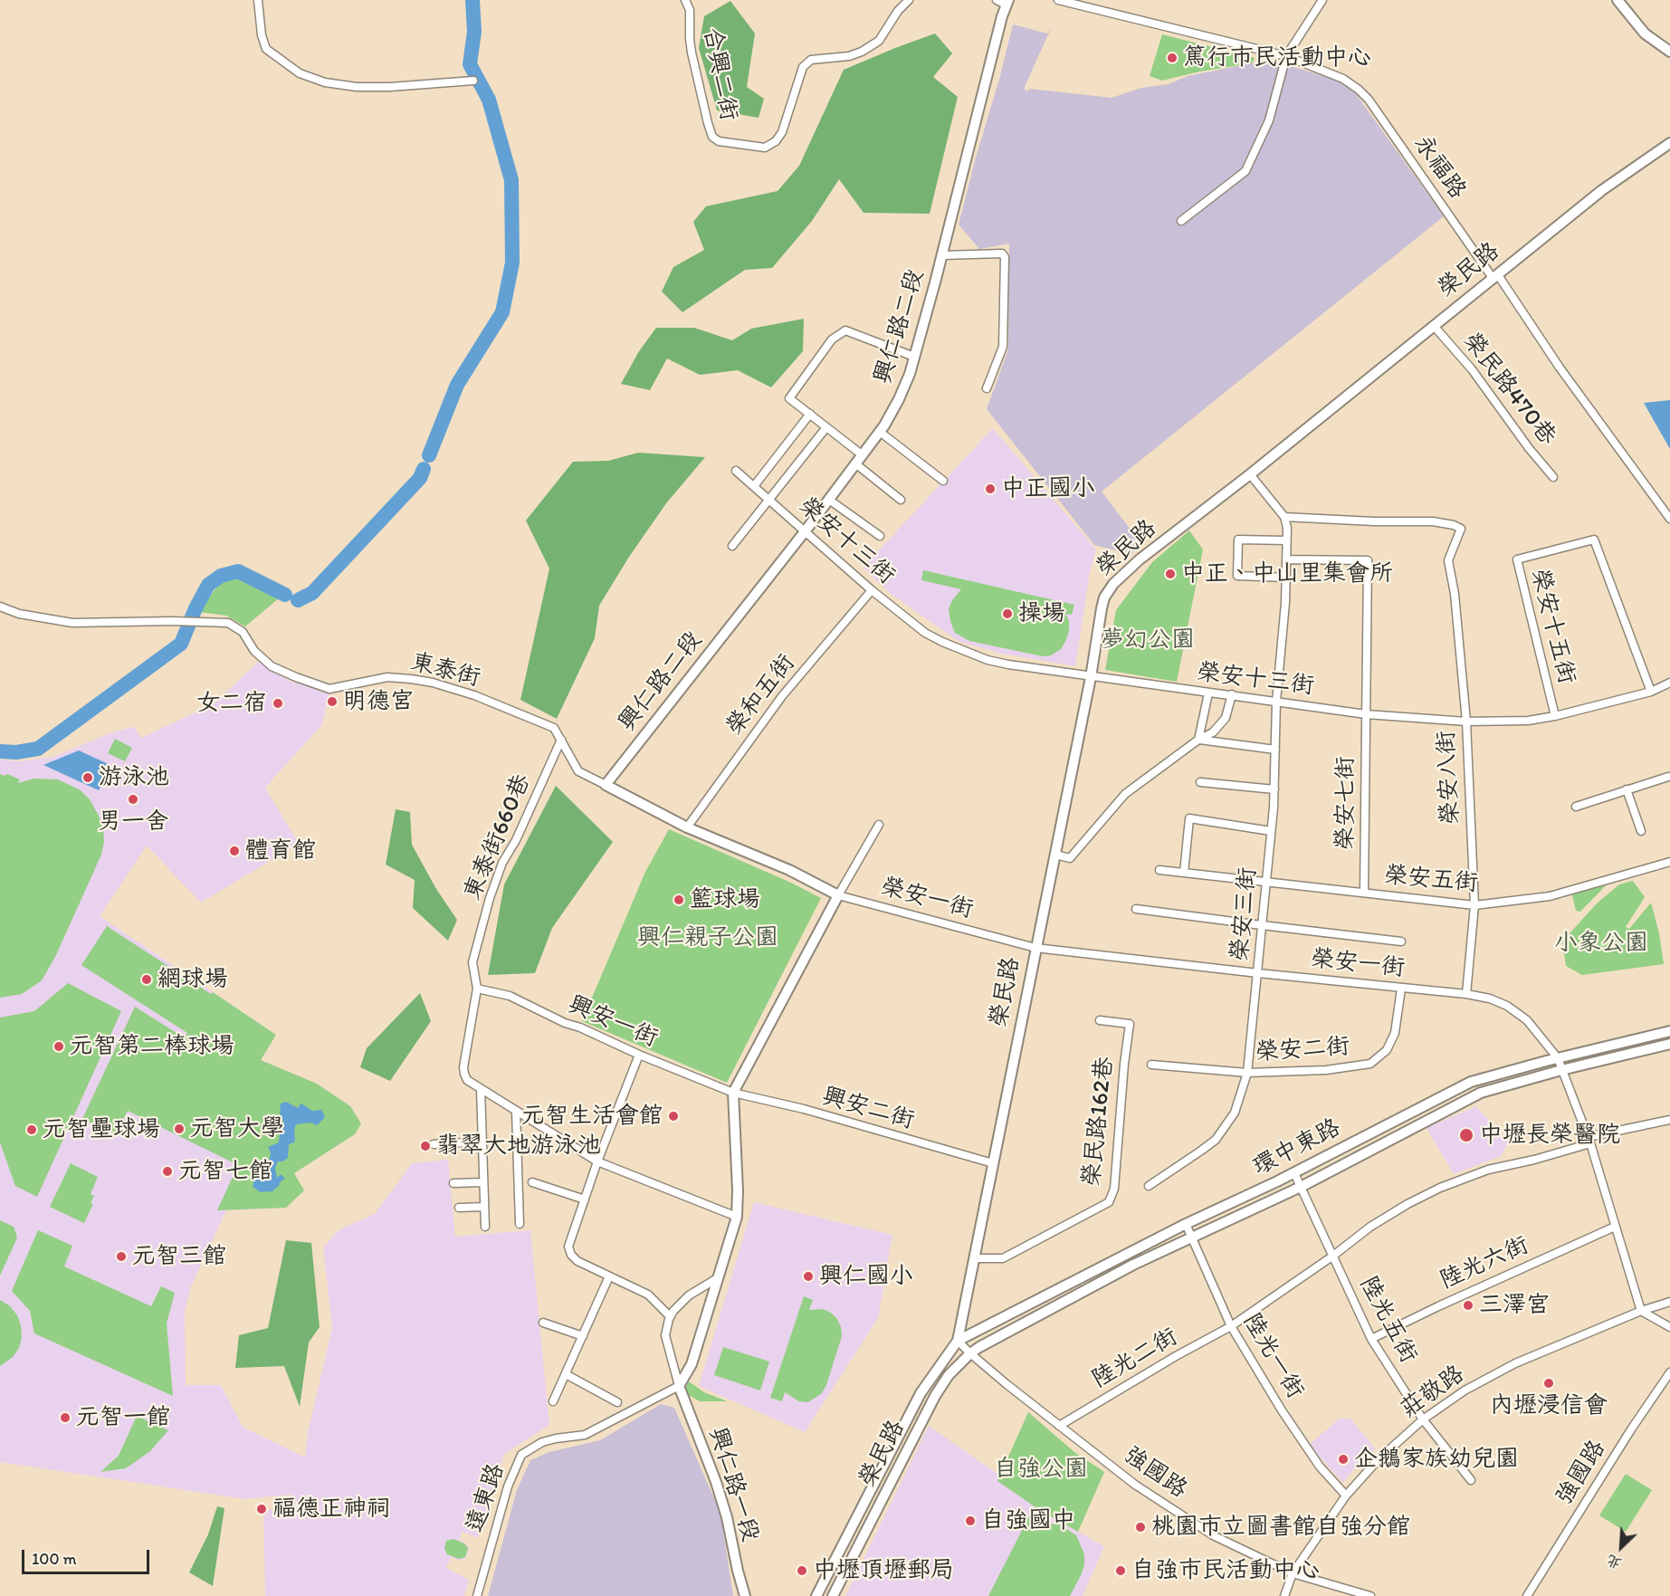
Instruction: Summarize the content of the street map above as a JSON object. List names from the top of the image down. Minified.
{"streets":{"street":["合興二街","永福路","榮民路","興仁路二段","榮民路470巷","榮安十三街","榮安十五街","東泰街","榮和五街","榮安八街","榮安七街","東泰街660巷","榮安五街","榮安一街","榮安三街","興安一街","榮安二街","興安二街","榮民路162巷","環中東路","陸光六街","陸光五街","陸光一街","陸光二街","莊敬路","強國路","興仁路一段","遠東路"]},"crossings":[["永福路","榮民路"],["榮民路","榮民路470巷"],["榮民路","榮安十三街"],["榮民路","榮安一街"],["榮民路","興安二街"],["榮民路","榮民路162巷"],["榮民路","環中東路"],["榮民路","強國路"],["興仁路二段","榮安十三街"],["興仁路二段","東泰街"],["榮安十三街","榮安十五街"],["榮安十三街","榮和五街"],["榮安十三街","榮安八街"],["榮安十三街","榮安七街"],["榮安十三街","榮安三街"],["東泰街","東泰街660巷"],["榮安八街","榮安五街"],["榮安八街","榮安一街"],["榮安八街","榮安三街"],["榮安七街","榮安五街"],["榮安七街","榮安三街"],["東泰街660巷","興安一街"],["榮安五街","榮安三街"],["榮安一街","榮安三街"],["榮安一街","榮安二街"],["榮安一街","環中東路"],["榮安一街","陸光六街"],["榮安一街","陸光二街"],["榮安一街","莊敬路"],["榮安三街","榮安二街"],["興安一街","興安二街"],["環中東路","陸光五街"],["環中東路","陸光一街"],["環中東路","強國路"],["陸光六街","陸光五街"],["陸光五街","陸光二街"],["陸光五街","莊敬路"],["陸光一街","陸光二街"],["陸光一街","莊敬路"],["陸光二街","強國路"],["莊敬路","強國路"],["興仁路一段","遠東路"]],"parks":["夢幻公園","興仁親子公園","小象公園","自強公園"],"places":["篤行市民活動中心","中正國小","中正、中山里集會所","操場","明德宮","女二宿","游泳池","男一舍","體育館","籃球場","網球場","元智第二棒球場","元智生活會館","元智大學","元智壘球場","中壢長榮醫院","翡翠大地游泳池","元智七館","元智三館","興仁國小","三澤宮","內壢浸信會","元智一館","企鵝家族幼兒園","福德正神祠","自強國中","桃園市立圖書館自強分館","中壢頂壢郵局","自強市民活動中心"],"scale_bar":"100 m","north":"bottom left"}
